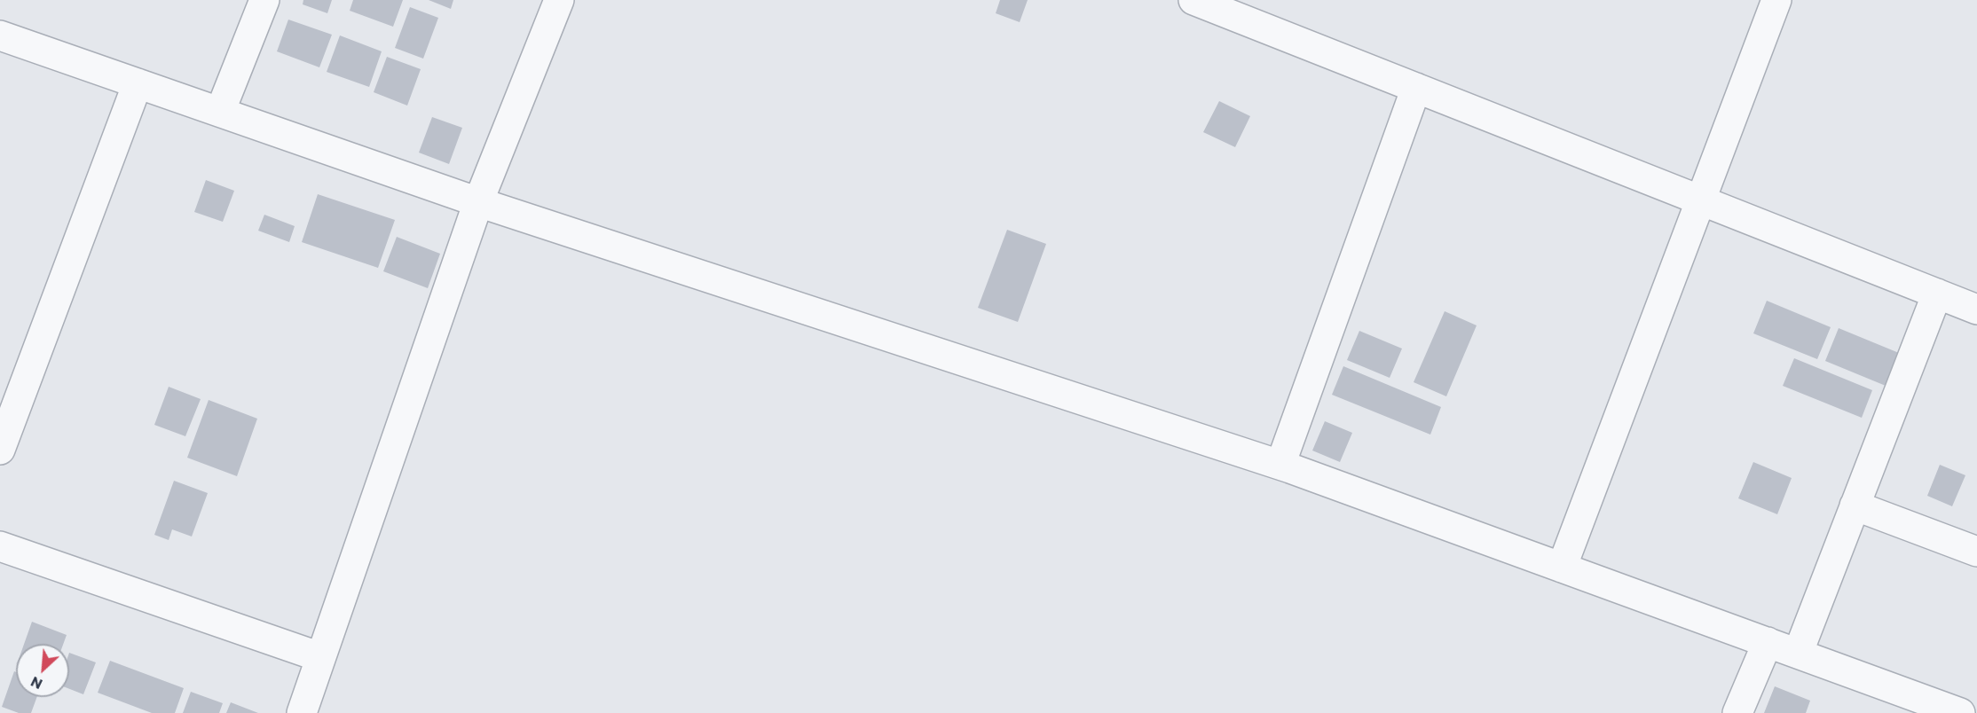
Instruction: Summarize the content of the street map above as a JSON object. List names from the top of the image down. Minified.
{"north":"bottom left"}
